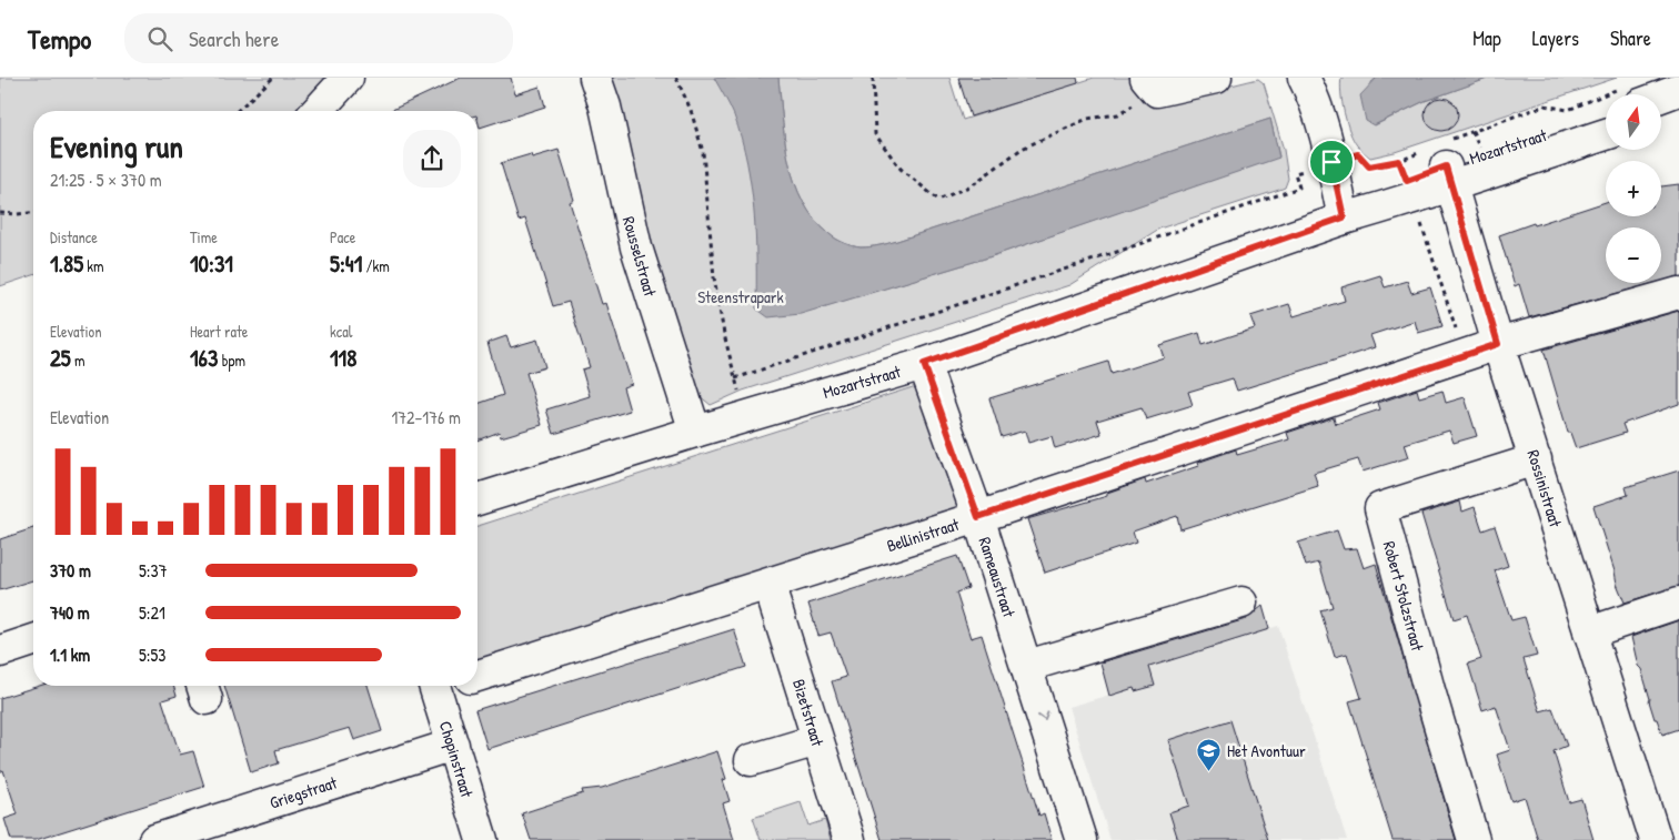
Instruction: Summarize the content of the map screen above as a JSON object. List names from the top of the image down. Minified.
{"streets":{"street":["Mozartstraat","Rousselstraat","Rossinistraat","Bellinistraat","Rameaustraat","Robert Stolzstraat","Bizetstraat","Chopinstraat","Griegstraat"]},"crossings":[["Mozartstraat","Rousselstraat"],["Mozartstraat","Rossinistraat"],["Mozartstraat","Rameaustraat"],["Rossinistraat","Bellinistraat"],["Rossinistraat","Robert Stolzstraat"],["Bellinistraat","Rameaustraat"],["Bellinistraat","Bizetstraat"],["Chopinstraat","Griegstraat"]],"one_way":["Rameaustraat"],"parks":["Steenstrapark"],"places":{"school or university":["Het Avontuur"]},"north":"top","page":{"header":"Tempo","search":"Search here","nav":["Map","Layers","Share"],"map_buttons":["+","−"],"heading":["Evening run","21:25 · 5 × 370 m"],"stats":[["Distance","1.85 km"],["Time","10:31"],["Pace","5:41 /km"],["Elevation","25 m"],["Heart rate","163 bpm"],["kcal","118"]],"chart":["Elevation","172–176 m"],"list":[{"name":"370 m","note":"5:37"},{"name":"740 m","note":"5:21"},{"name":"1.1 km","note":"5:53"}]}}
